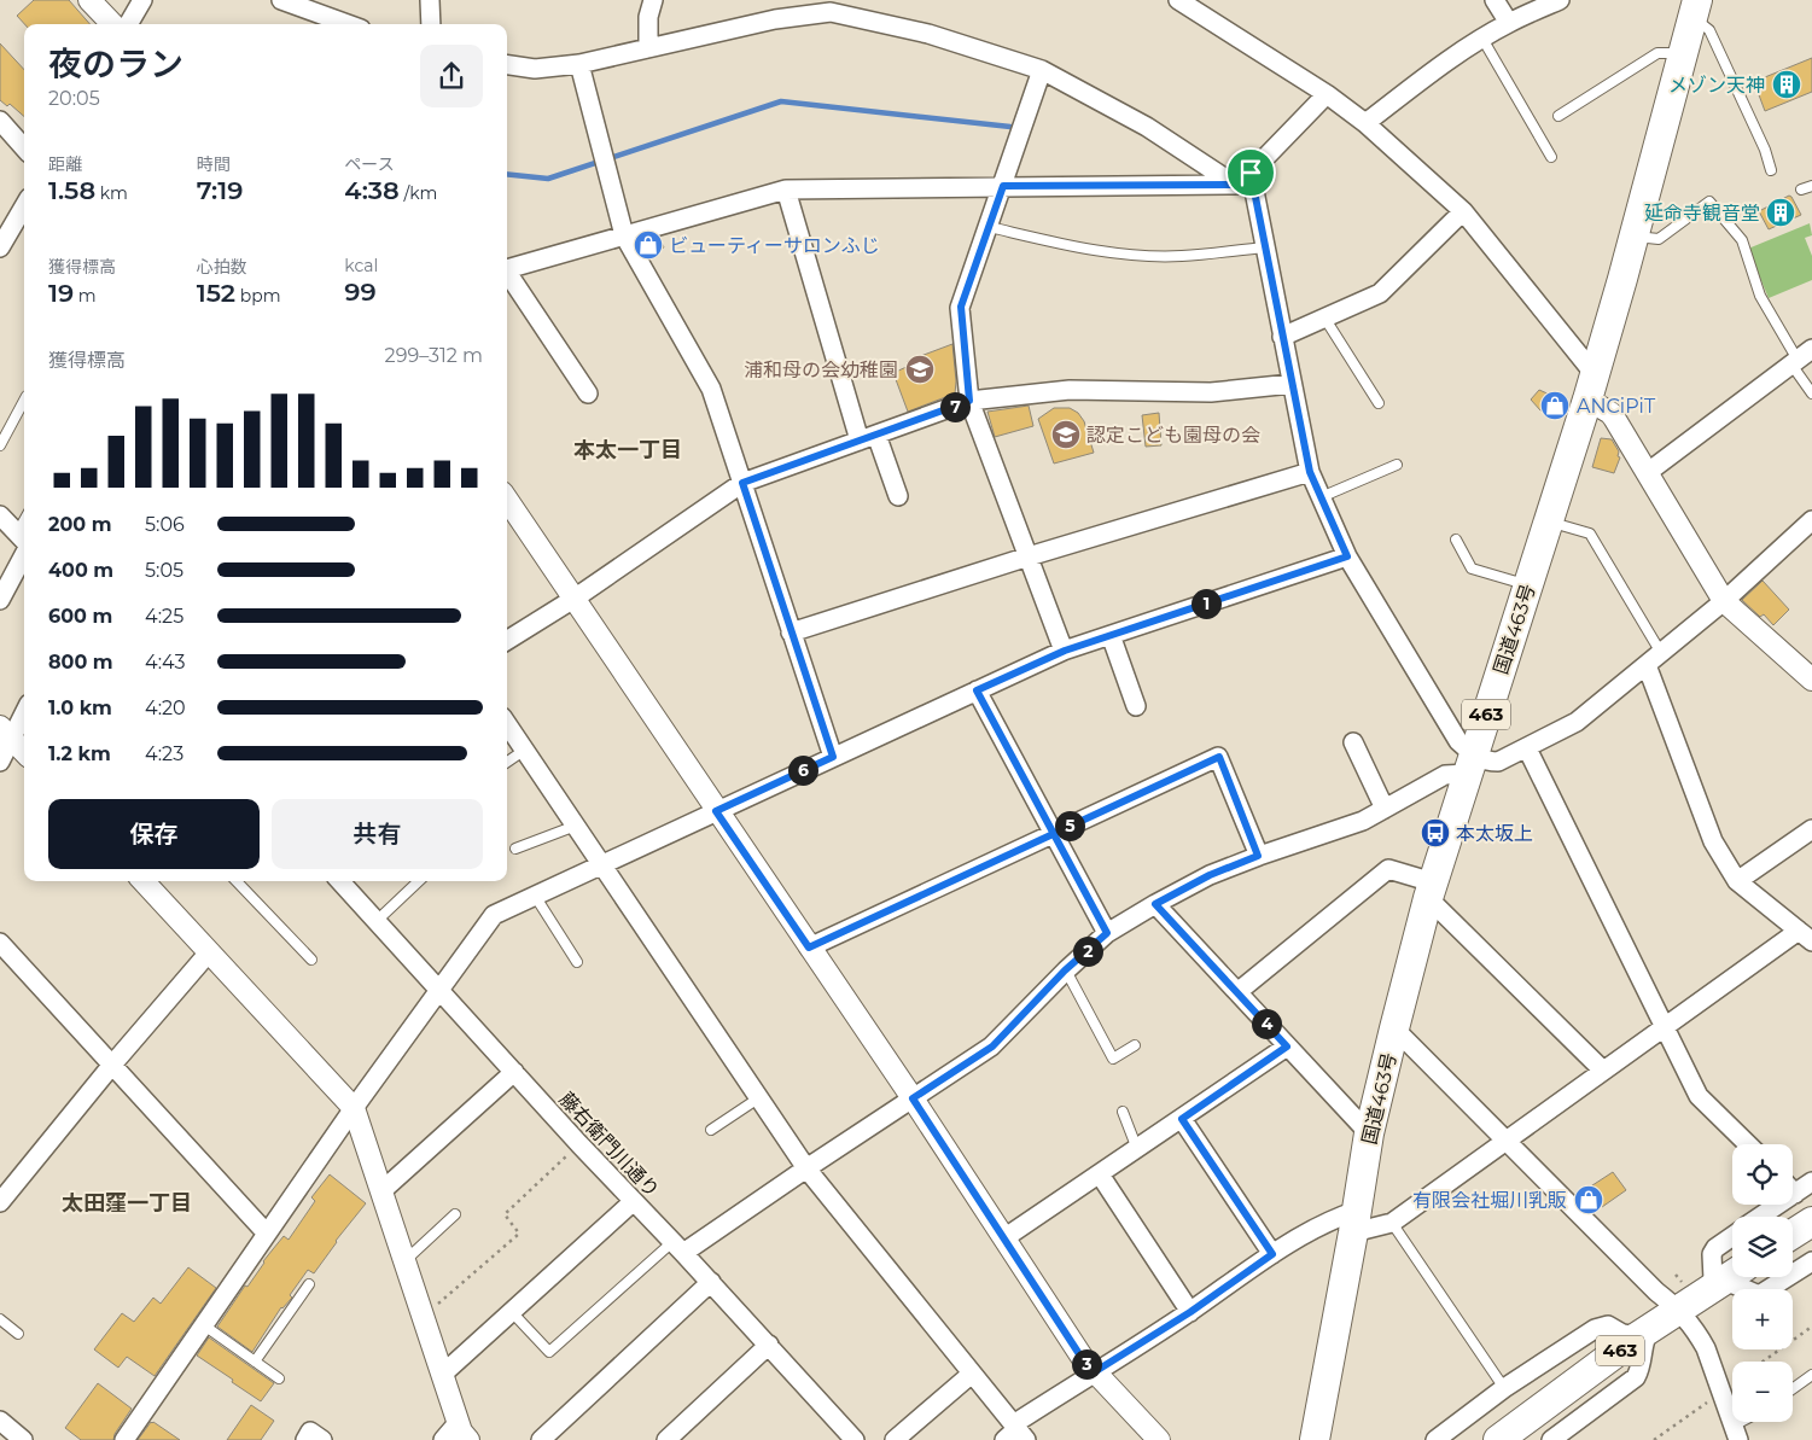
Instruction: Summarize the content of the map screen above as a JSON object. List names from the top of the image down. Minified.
{"streets":{"highway":["国道463号","463"],"street":["藤右衛門川通り"]},"districts":["本太一丁目","太田窪一丁目"],"places":{"building":["メゾン天神","延命寺観音堂"],"shop":["ビューティーサロンふじ","ANCiPiT","有限会社堀川乳販"],"school or university":["浦和母の会幼稚園","認定こども園母の会"],"bus stop":["本太坂上"]},"page":{"heading":["夜のラン","20:05"],"stats":[["距離","1.58 km"],["時間","7:19"],["ペース","4:38 /km"],["獲得標高","19 m"],["心拍数","152 bpm"],["kcal","99"]],"chart":["獲得標高","299–312 m"],"pins":["7","1","6","5","2","4","3"],"list":[{"name":"200 m","note":"5:06"},{"name":"400 m","note":"5:05"},{"name":"600 m","note":"4:25"},{"name":"800 m","note":"4:43"},{"name":"1.0 km","note":"4:20"},{"name":"1.2 km","note":"4:23"}],"buttons":["保存","共有"],"map_buttons":["+","−"]}}
